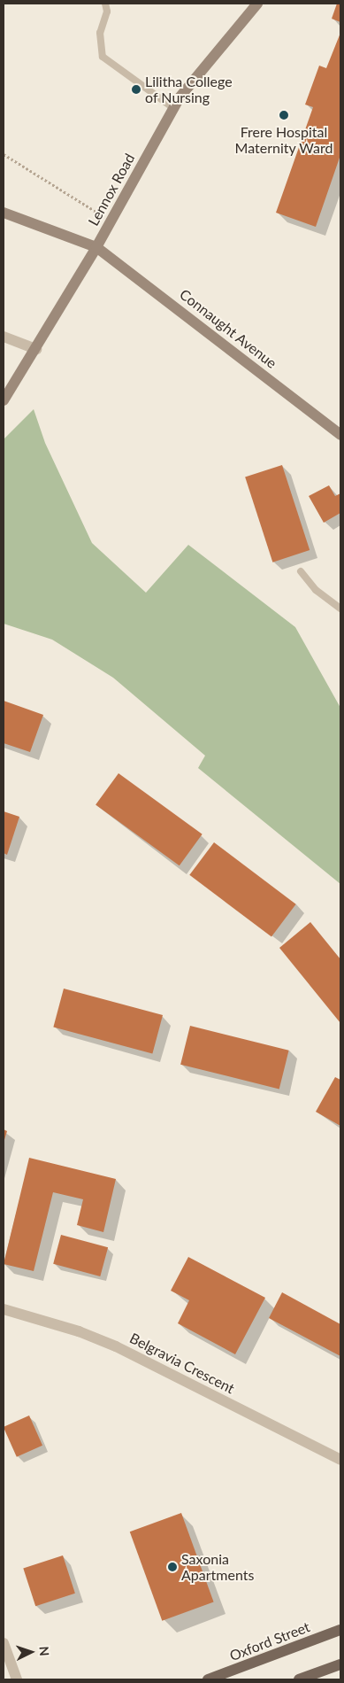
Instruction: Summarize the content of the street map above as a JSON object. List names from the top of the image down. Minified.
{"streets":{"main road":["Oxford Street"],"street":["Lennox Road","Connaught Avenue","Belgravia Crescent"]},"crossings":[["Lennox Road","Connaught Avenue"]],"places":["Lilitha College of Nursing","Frere Hospital Maternity Ward","Saxonia Apartments"],"north":"right"}
